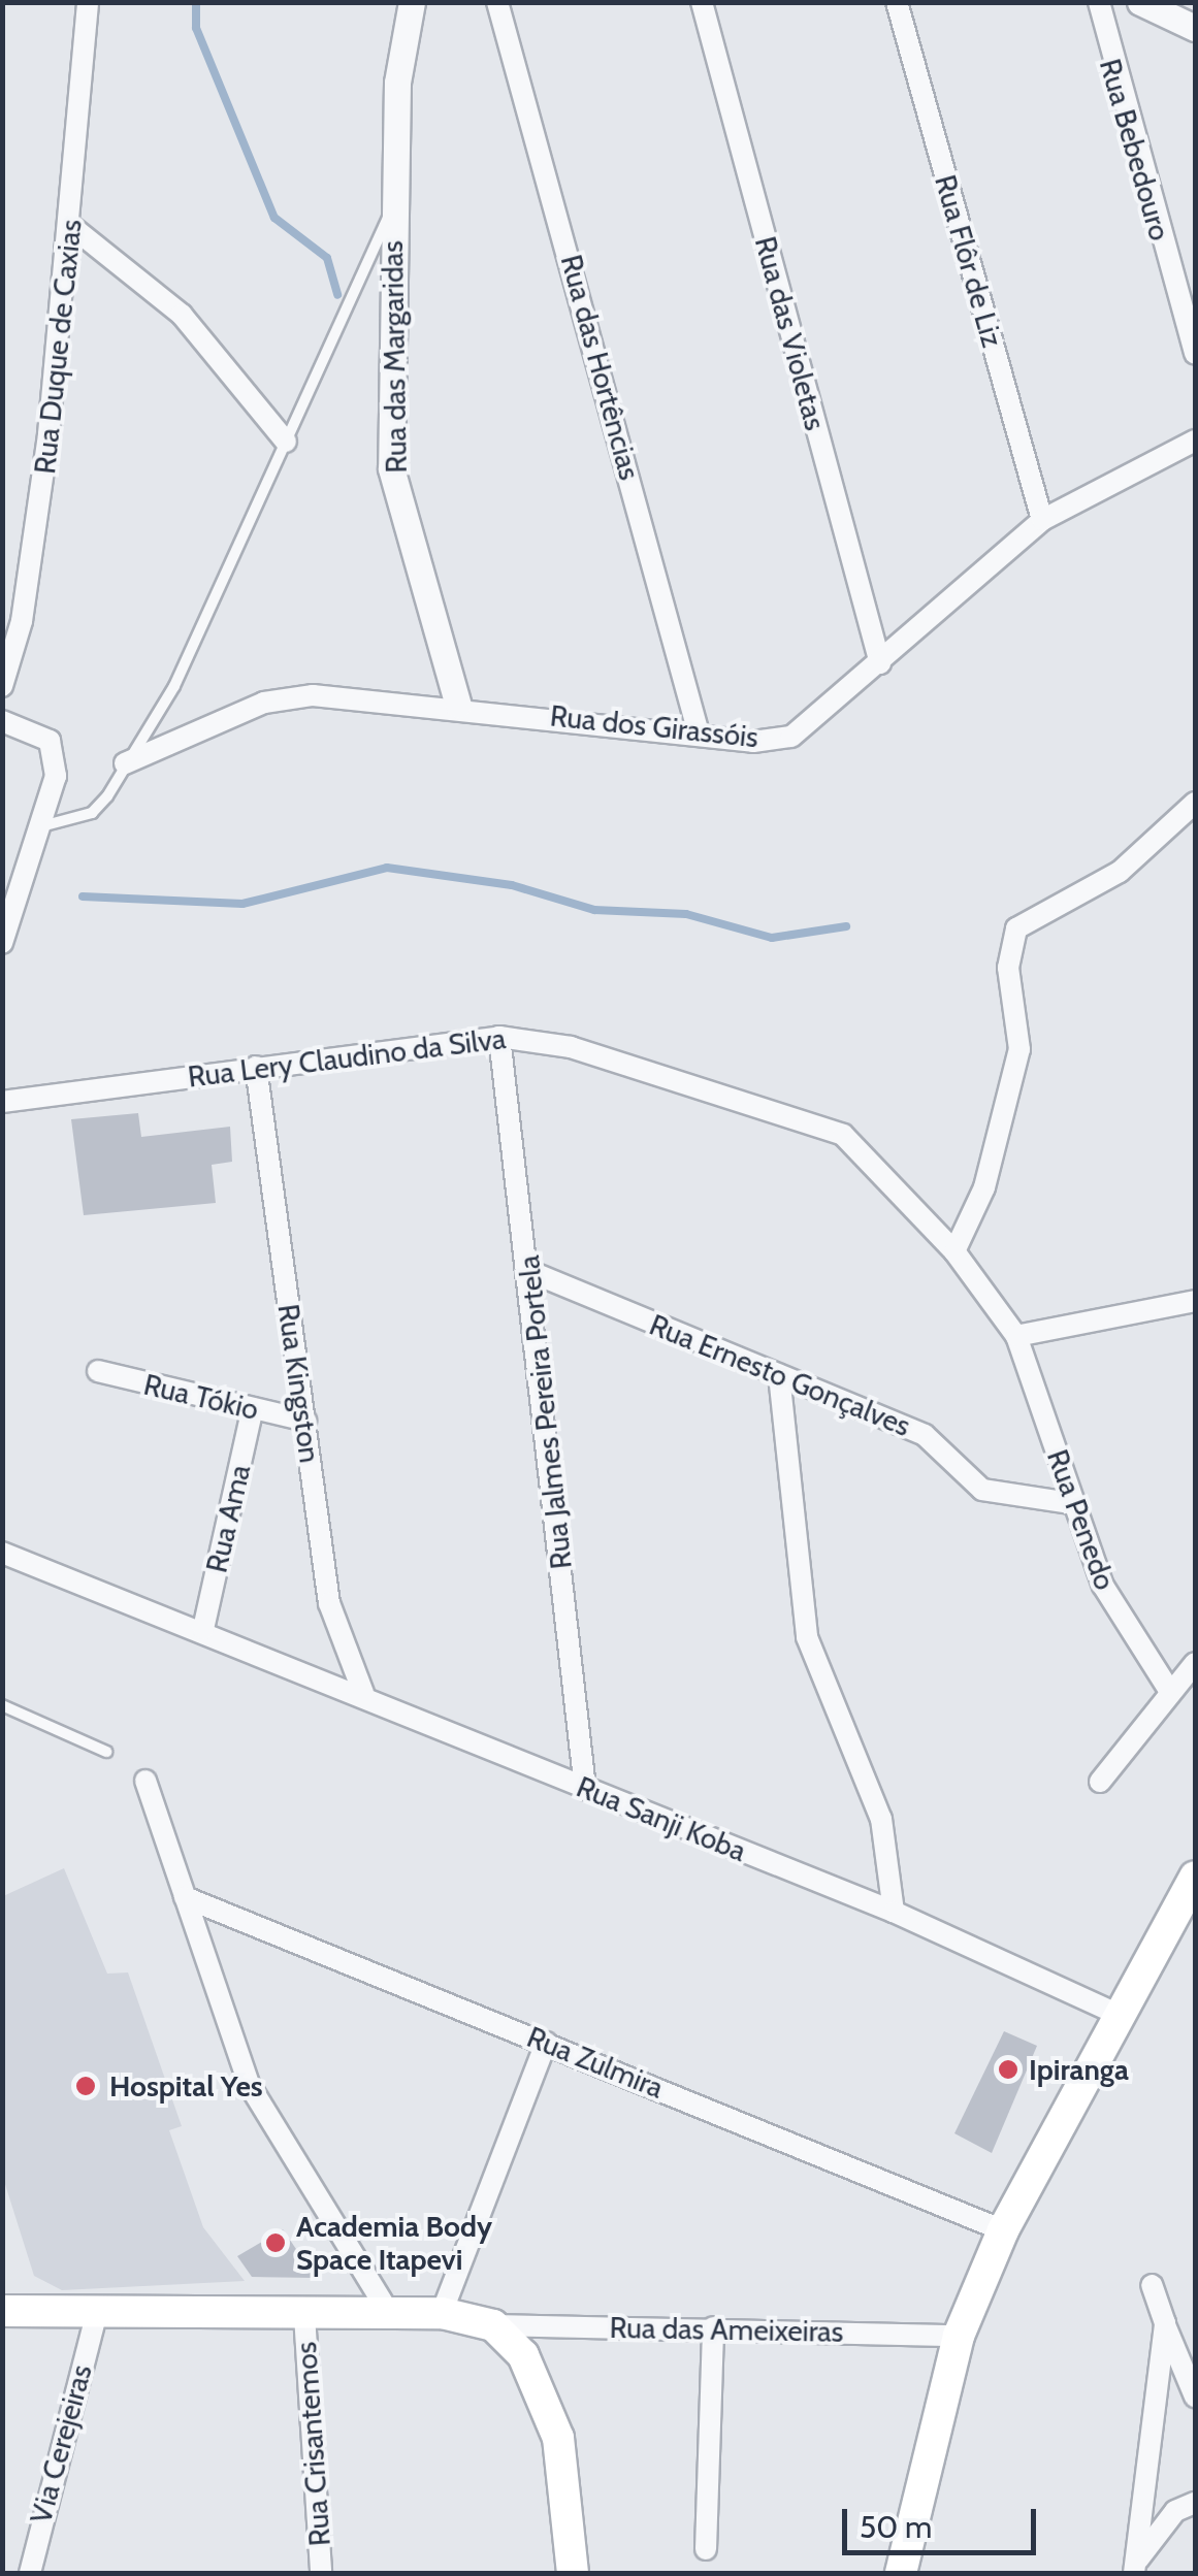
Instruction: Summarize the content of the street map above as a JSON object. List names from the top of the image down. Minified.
{"streets":{"street":["Rua Bebedouro","Rua Flôr de Liz","Rua das Violetas","Rua Duque de Caxias","Rua das Margaridas","Rua das Hortências","Rua dos Girassóis","Rua Lery Claudino da Silva","Rua Ernesto Gonçalves","Rua Kingston","Rua Tókio","Rua Jalmes Pereira Portela","Rua Ama","Rua Penedo","Rua Sanji Koba","Rua Zulmira","Rua das Ameixeiras","Via Cerejeiras","Rua Crisantemos"]},"crossings":[["Rua Flôr de Liz","Rua dos Girassóis"],["Rua das Violetas","Rua dos Girassóis"],["Rua das Margaridas","Rua dos Girassóis"],["Rua das Hortências","Rua dos Girassóis"],["Rua Lery Claudino da Silva","Rua Kingston"],["Rua Lery Claudino da Silva","Rua Jalmes Pereira Portela"],["Rua Lery Claudino da Silva","Rua Penedo"],["Rua Ernesto Gonçalves","Rua Jalmes Pereira Portela"],["Rua Ernesto Gonçalves","Rua Penedo"],["Rua Kingston","Rua Tókio"],["Rua Kingston","Rua Sanji Koba"],["Rua Tókio","Rua Ama"],["Rua Jalmes Pereira Portela","Rua Sanji Koba"],["Rua Ama","Rua Sanji Koba"]],"places":["Ipiranga","Hospital Yes","Academia Body Space Itapevi"],"scale_bar":"50 m"}
